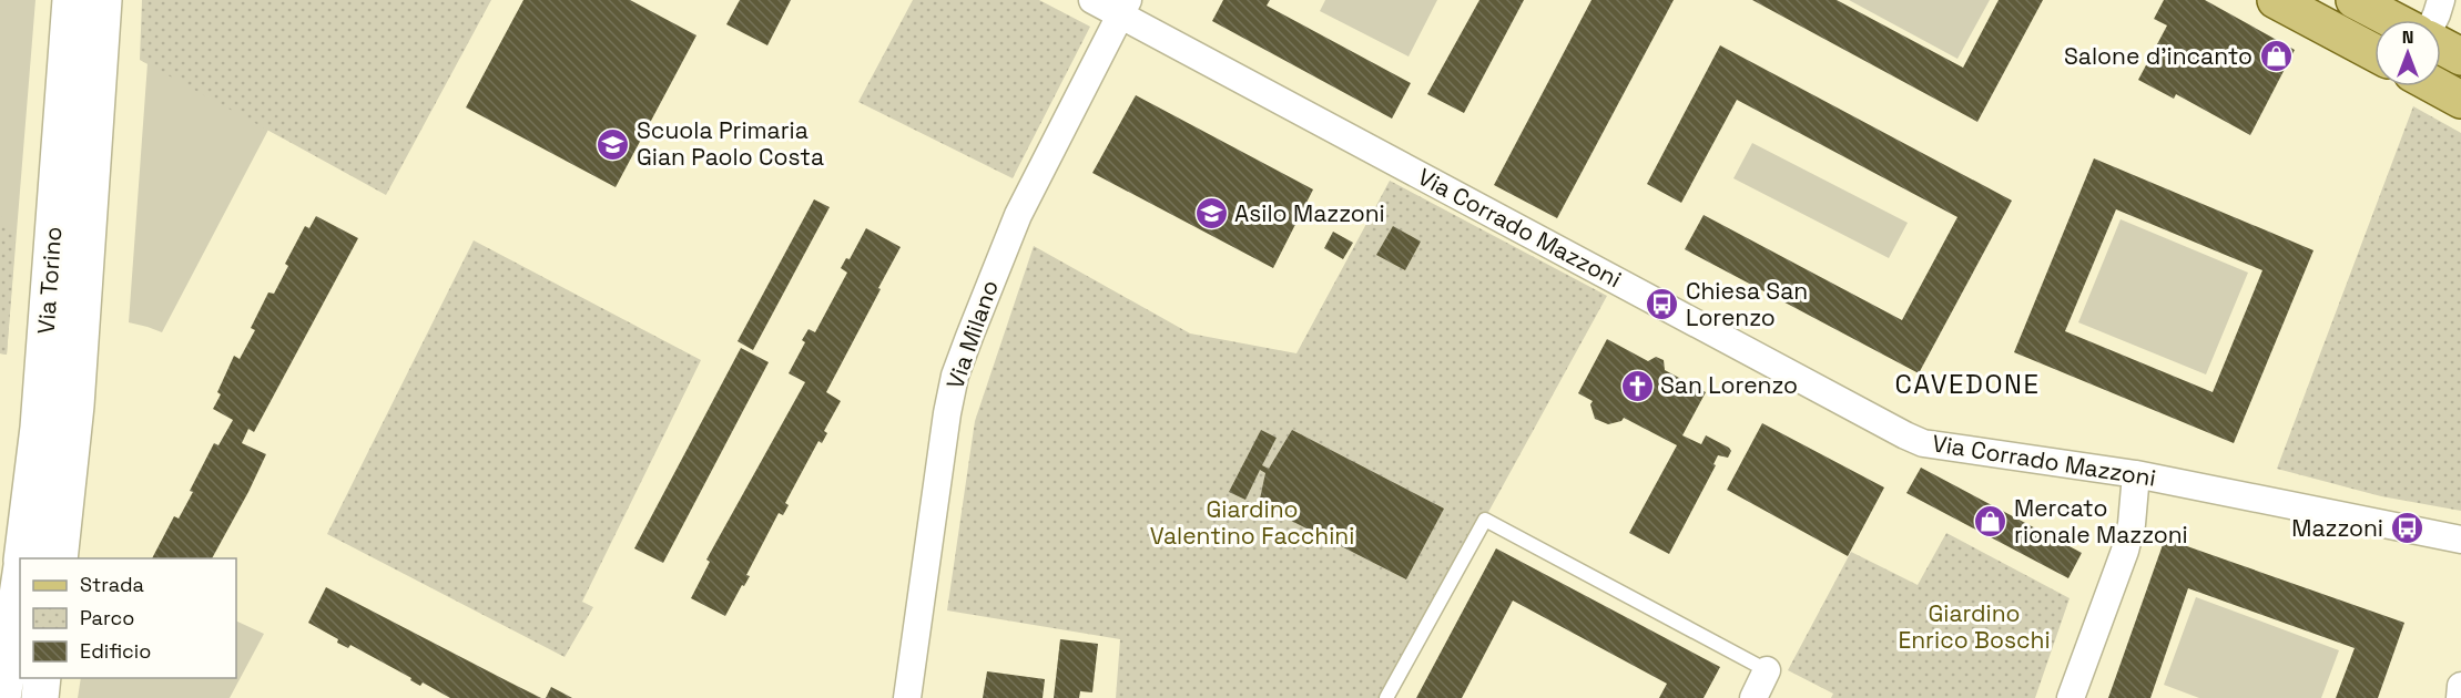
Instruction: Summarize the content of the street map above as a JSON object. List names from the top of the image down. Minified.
{"streets":{"main road":["Via Torino"],"street":["Via Corrado Mazzoni","Via Milano"]},"crossings":[["Via Corrado Mazzoni","Via Milano"]],"districts":["CAVEDONE"],"parks":["Giardino Valentino Facchini","Giardino Enrico Boschi"],"places":{"shop":["Salone d'incanto","Mercato rionale Mazzoni"],"school or university":["Scuola Primaria Gian Paolo Costa","Asilo Mazzoni"],"bus stop":["Chiesa San Lorenzo","Mazzoni"],"church":["San Lorenzo"]},"legend":["Strada","Parco","Edificio"],"north":"top"}
